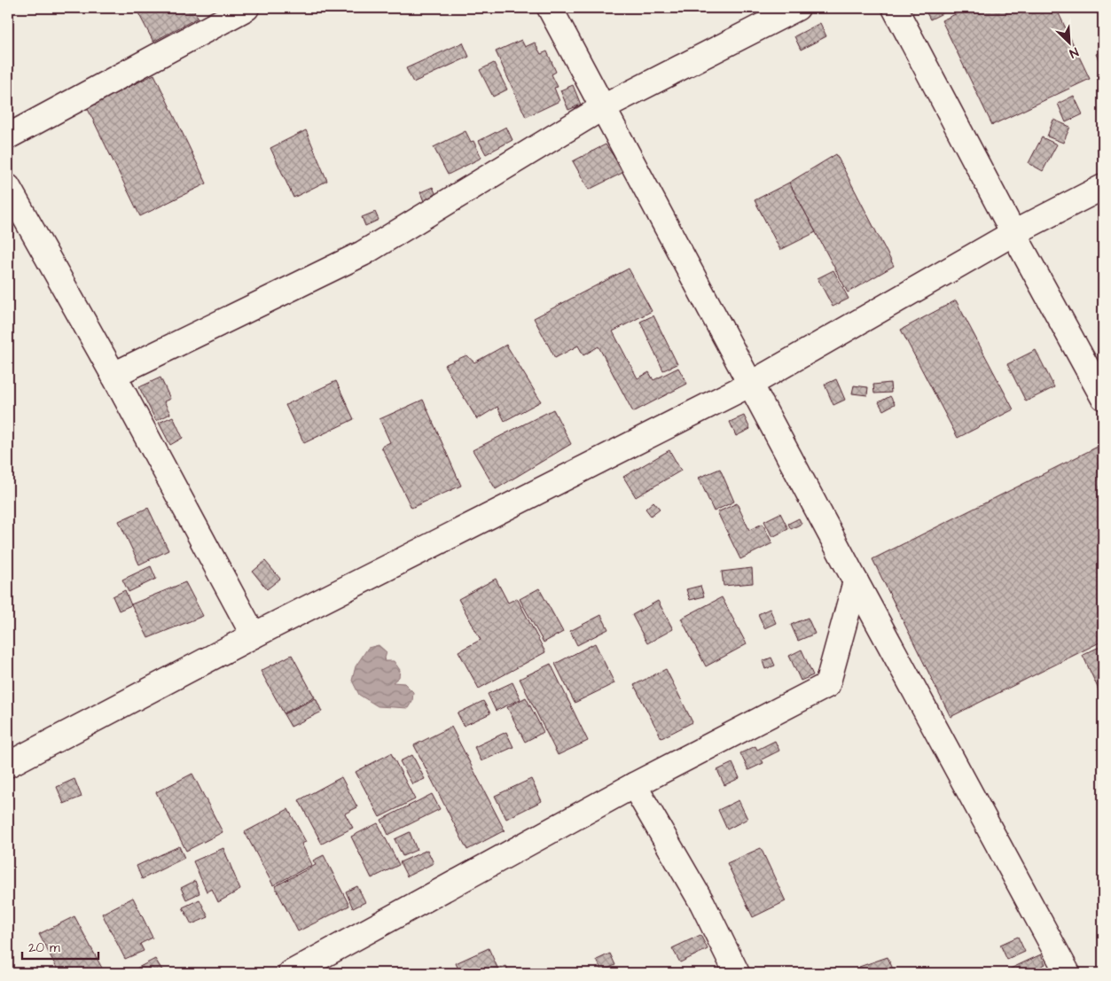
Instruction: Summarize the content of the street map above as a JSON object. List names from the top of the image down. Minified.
{"scale_bar":"20 m","north":"bottom right"}
